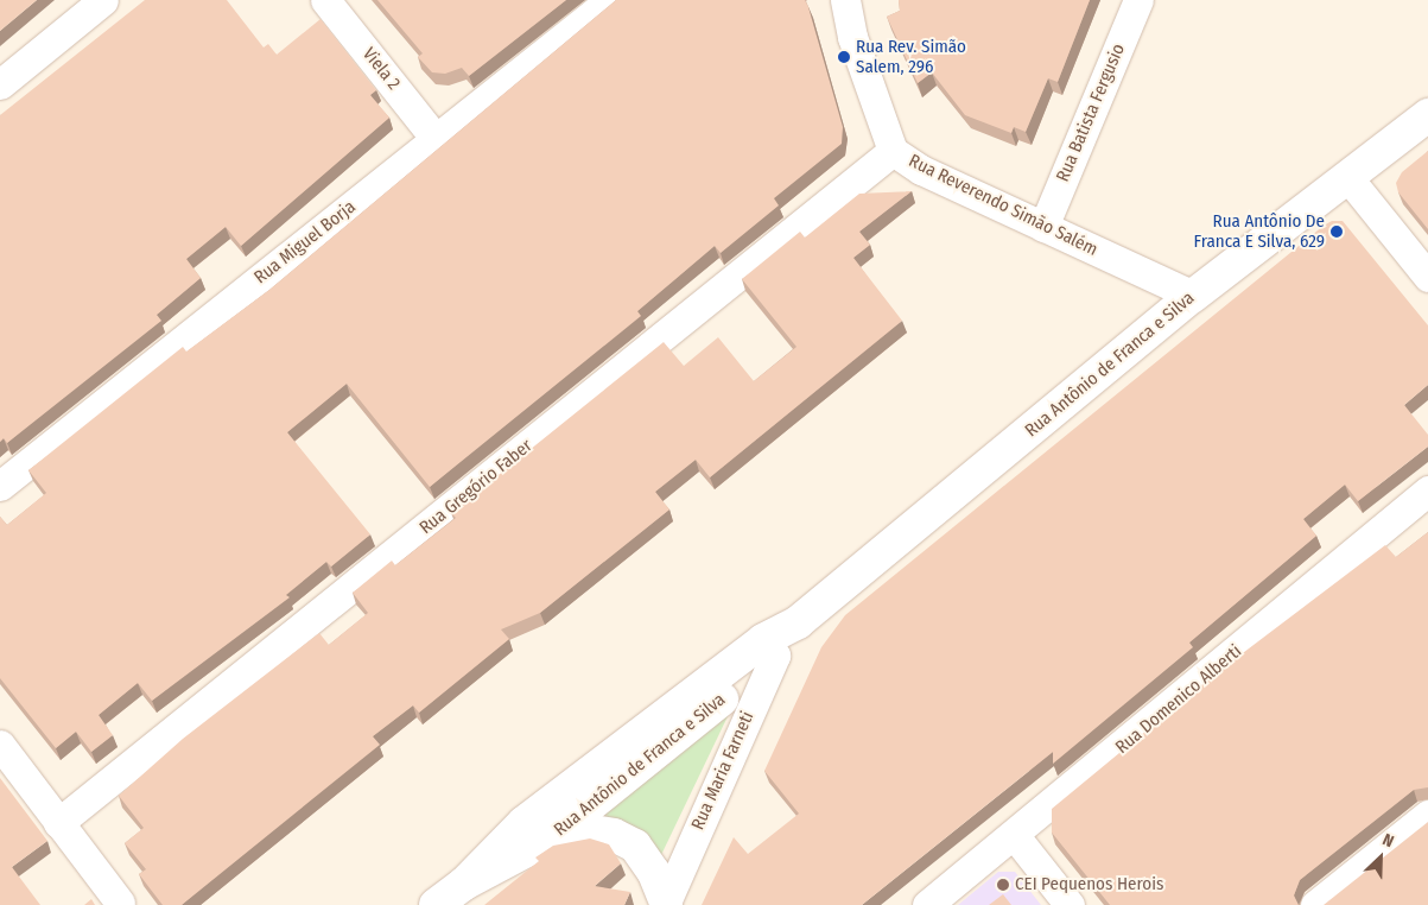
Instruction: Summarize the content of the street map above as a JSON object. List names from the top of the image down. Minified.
{"streets":{"main road":["Rua Antônio de Franca e Silva"],"street":["Viela 2","Rua Batista Fergusio","Rua Reverendo Simão Salém","Rua Miguel Borja","Rua Gregório Faber","Rua Domenico Alberti","Rua Maria Farneti"]},"crossings":[["Viela 2","Rua Miguel Borja"],["Rua Batista Fergusio","Rua Reverendo Simão Salém"],["Rua Reverendo Simão Salém","Rua Antônio de Franca e Silva"],["Rua Reverendo Simão Salém","Rua Gregório Faber"],["Rua Antônio de Franca e Silva","Rua Maria Farneti"]],"places":["Rua Rev. Simão Salem, 296","Rua Antônio De Franca E Silva, 629","CEI Pequenos Herois"],"north":"top right"}
